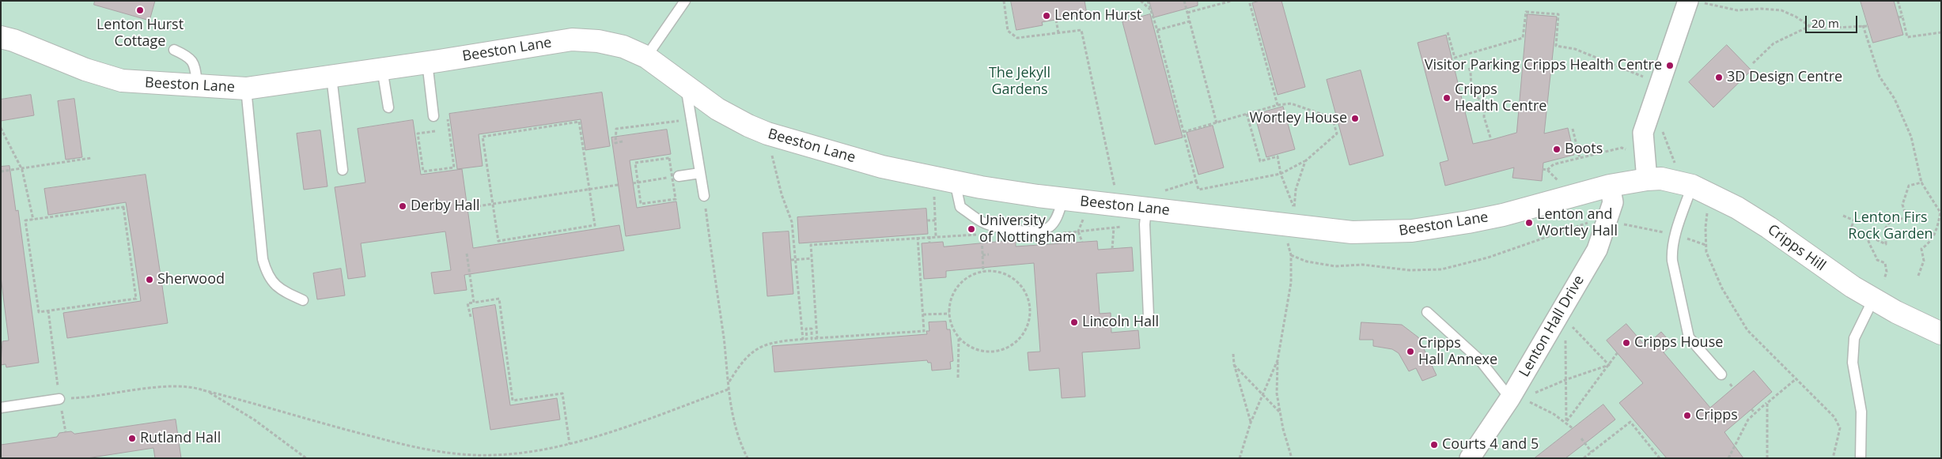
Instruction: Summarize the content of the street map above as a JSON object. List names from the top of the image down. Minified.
{"streets":{"street":["Beeston Lane","Cripps Hill","Lenton Hall Drive"]},"crossings":[["Beeston Lane","Cripps Hill"],["Beeston Lane","Lenton Hall Drive"]],"parks":["The Jekyll Gardens","Lenton Firs Rock Garden"],"places":["Lenton Hurst Cottage","Lenton Hurst","Visitor Parking Cripps Health Centre","3D Design Centre","Cripps Health Centre","Wortley House","Boots","Derby Hall","Lenton and Wortley Hall","University of Nottingham","Sherwood","Lincoln Hall","Cripps House","Cripps Hall Annexe","Cripps","Rutland Hall","Courts 4 and 5"],"scale_bar":"20 m"}
